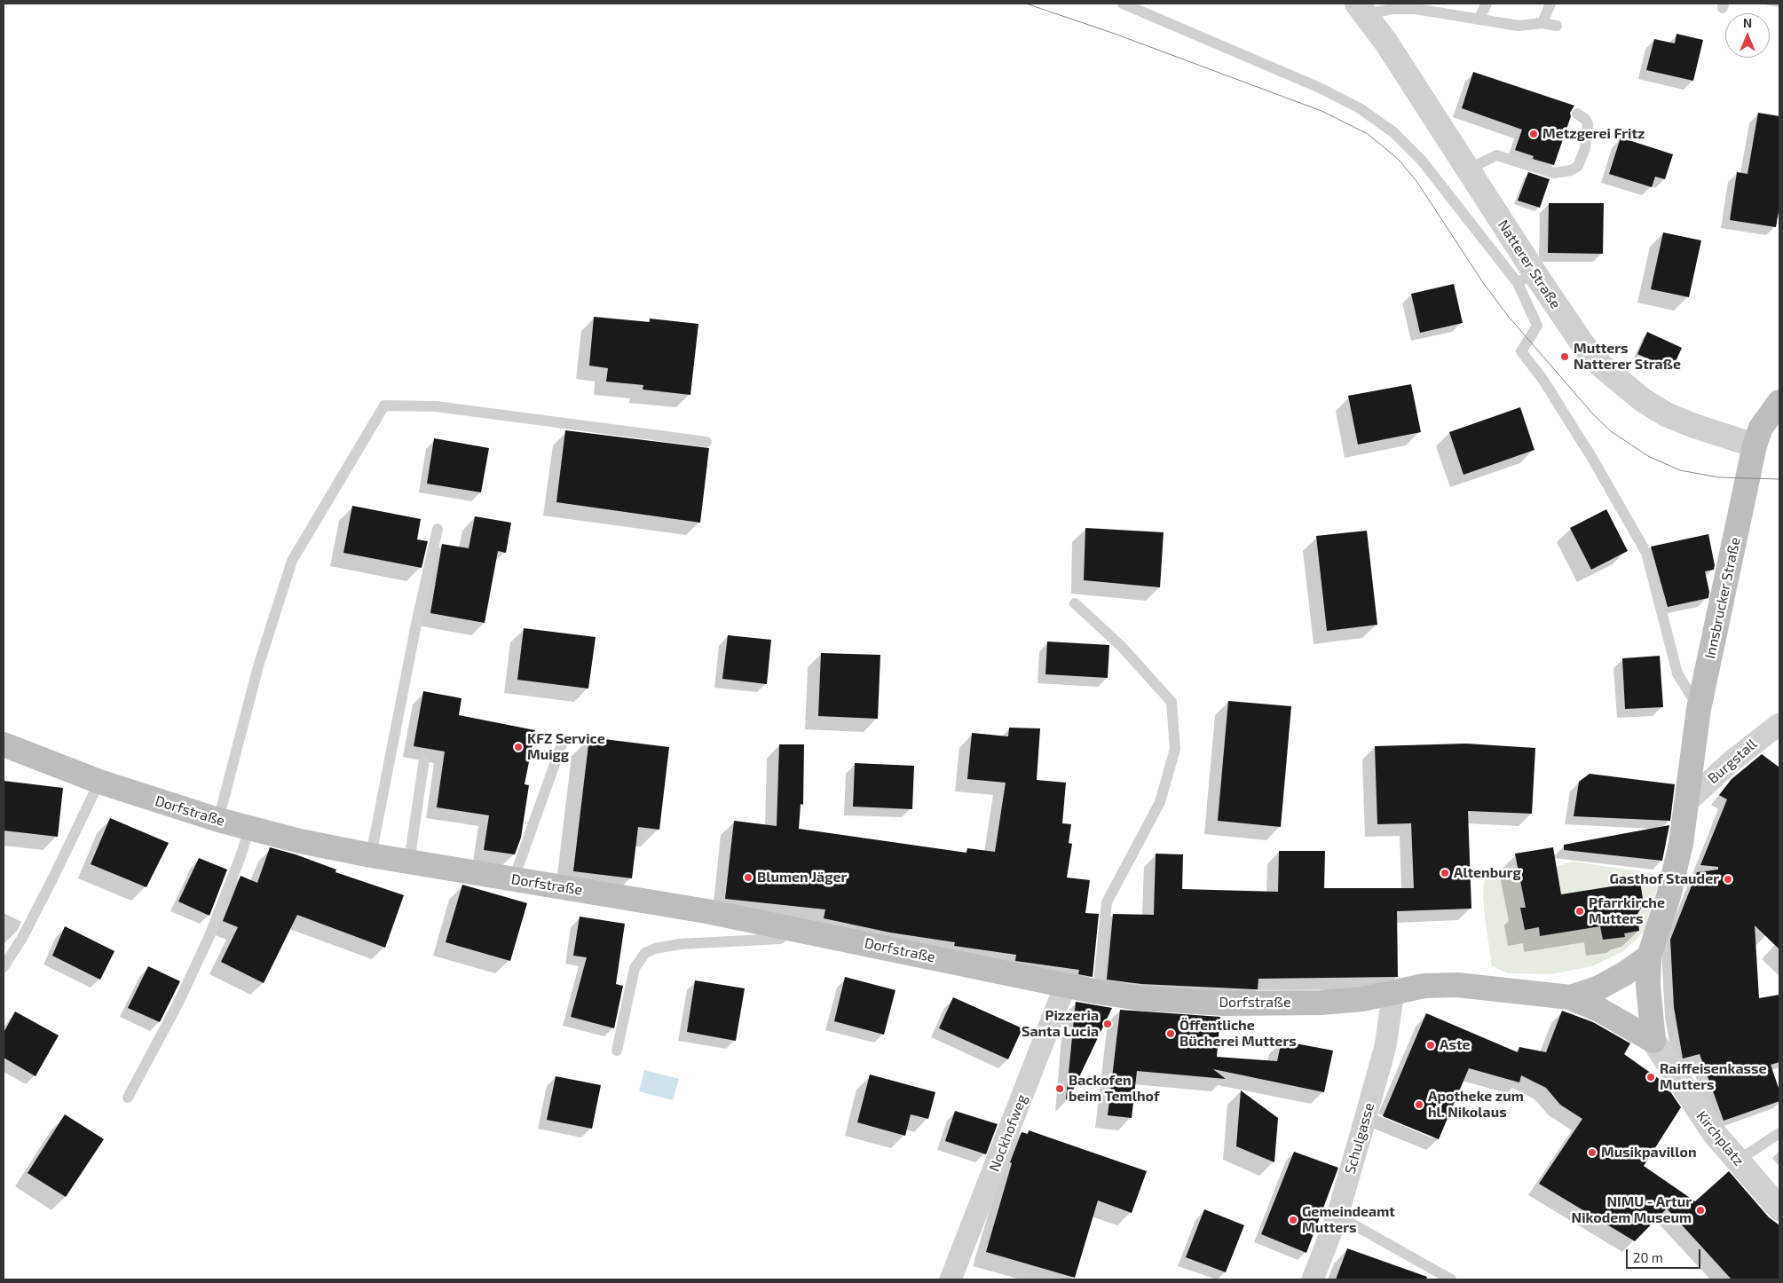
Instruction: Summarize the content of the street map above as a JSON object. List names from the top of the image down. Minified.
{"streets":{"main road":["Innsbrucker Straße","Dorfstraße","Kirchplatz"],"street":["Natterer Straße","Burgstall","Nockhofweg","Schulgasse"]},"crossings":[["Natterer Straße","Innsbrucker Straße"],["Innsbrucker Straße","Burgstall"],["Innsbrucker Straße","Kirchplatz"],["Burgstall","Kirchplatz"],["Dorfstraße","Nockhofweg"],["Dorfstraße","Schulgasse"],["Dorfstraße","Kirchplatz"],["Schulgasse","Kirchplatz"]],"places":["Metzgerei Fritz","Mutters Natterer Straße","KFZ Service Muigg","Altenburg","Blumen Jäger","Gasthof Stauder","Pfarrkirche Mutters","Pizzeria Santa Lucia","Öffentliche Bücherei Mutters","Aste","Raiffeisenkasse Mutters","Backofen beim Temlhof","Apotheke zum hl. Nikolaus","Musikpavillon","NIMU - Artur Nikodem Museum","Gemeindeamt Mutters"],"scale_bar":"20 m","north":"top"}
